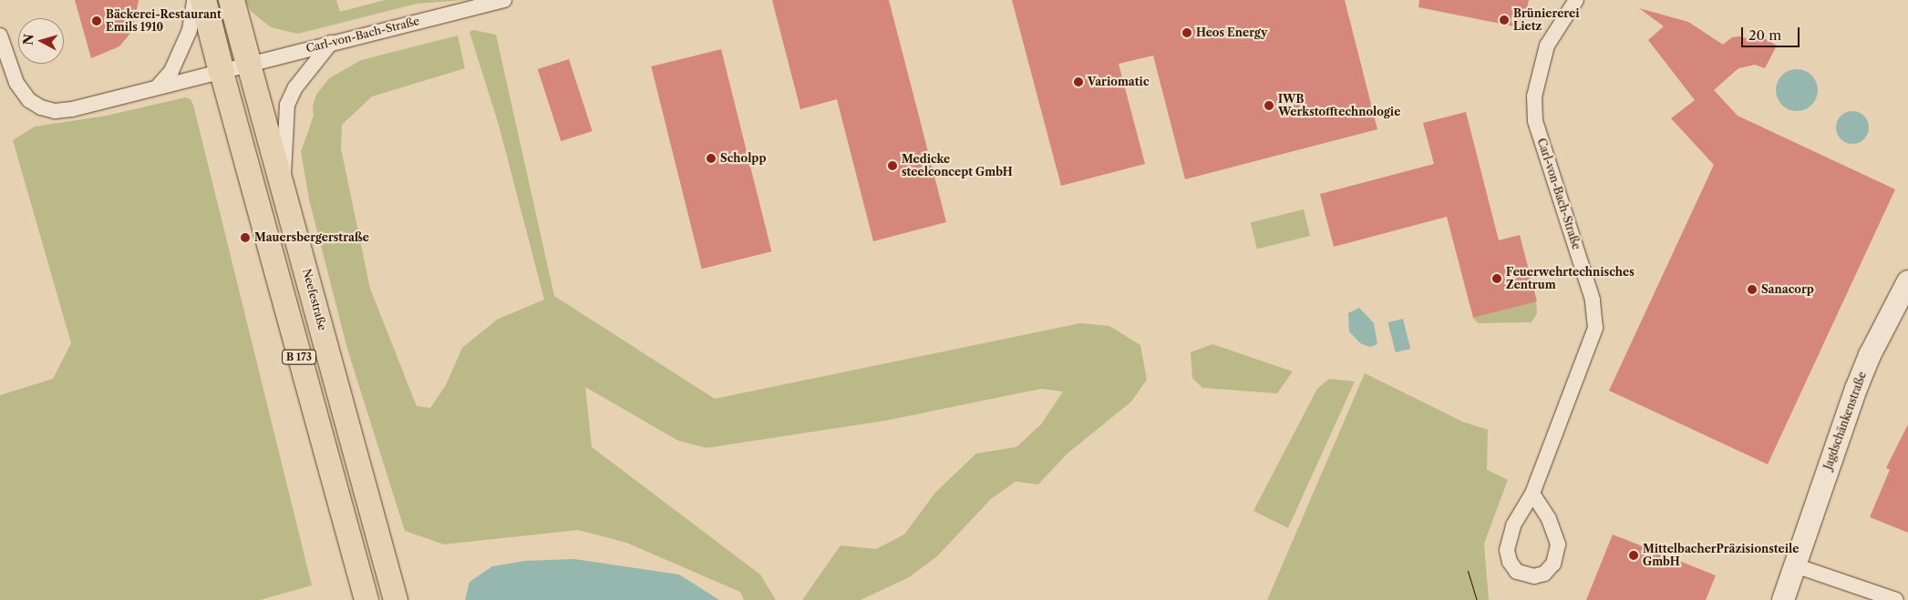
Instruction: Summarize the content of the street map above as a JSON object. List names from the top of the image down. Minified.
{"streets":{"highway":["Neefestraße","B 173"],"main road":["Jagdschänkenstraße"],"street":["Carl-von-Bach-Straße"]},"crossings":[["Carl-von-Bach-Straße","Neefestraße"],["Carl-von-Bach-Straße","B 173"]],"places":["Brüniererei Lietz","Bäckerei-Restaurant Emils 1910","Heos Energy","Variomatic","IWB Werkstofftechnologie","Scholpp","Medicke steelconcept GmbH","Mauersbergerstraße","Feuerwehrtechnisches Zentrum","Sanacorp","MittelbacherPräzisionsteile GmbH"],"scale_bar":"20 m","north":"left"}
